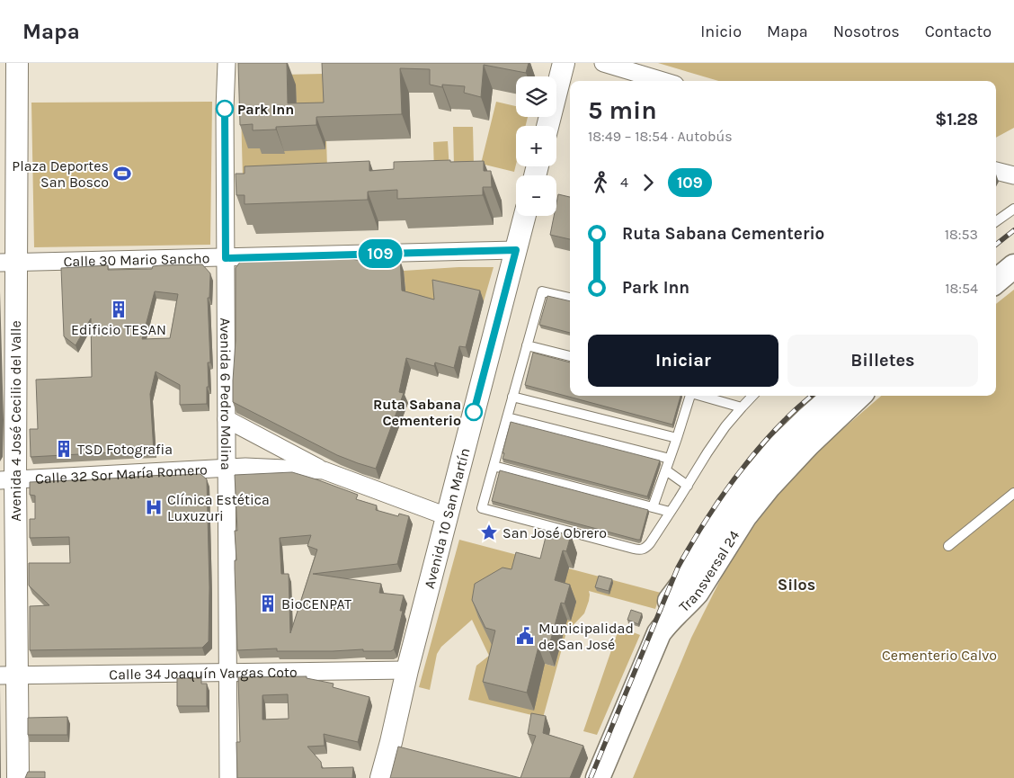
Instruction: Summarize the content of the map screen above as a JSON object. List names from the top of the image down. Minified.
{"streets":{"main road":["Transversal 24"],"street":["Calle 30 Mario Sancho","Avenida 6 Pedro Molina","Avenida 4 José Cecilio del Valle","Calle 32 Sor María Romero","Avenida 10 San Martín","Calle 34 Joaquín Vargas Coto"]},"crossings":[["Calle 30 Mario Sancho","Avenida 6 Pedro Molina"],["Calle 30 Mario Sancho","Avenida 4 José Cecilio del Valle"],["Calle 30 Mario Sancho","Avenida 10 San Martín"],["Avenida 6 Pedro Molina","Calle 32 Sor María Romero"],["Avenida 6 Pedro Molina","Calle 34 Joaquín Vargas Coto"],["Avenida 4 José Cecilio del Valle","Calle 32 Sor María Romero"],["Avenida 4 José Cecilio del Valle","Calle 34 Joaquín Vargas Coto"],["Calle 32 Sor María Romero","Avenida 10 San Martín"],["Avenida 10 San Martín","Calle 34 Joaquín Vargas Coto"]],"districts":["Silos"],"parks":["Cementerio Calvo"],"places":{"other":["Park Inn","Ruta Sabana Cementerio"],"sports":["Plaza Deportes San Bosco"],"building":["Edificio TESAN","TSD Fotografia","BioCENPAT"],"hospital":["Clínica Estética Luxuzuri"],"place":["San José Obrero"],"public building":["Municipalidad de San José"]},"lines":["bus line 109"],"page":{"header":"Mapa","nav":["Inicio","Mapa","Nosotros","Contacto"],"on_map":"109","map_buttons":["+","−"],"heading":["5 min","18:49 – 18:54 · Autobús","$1.28"],"legs":["4","109"],"list":[{"name":"Ruta Sabana Cementerio","value":"18:53"},{"name":"Park Inn","value":"18:54"}],"buttons":["Iniciar","Billetes"]}}
